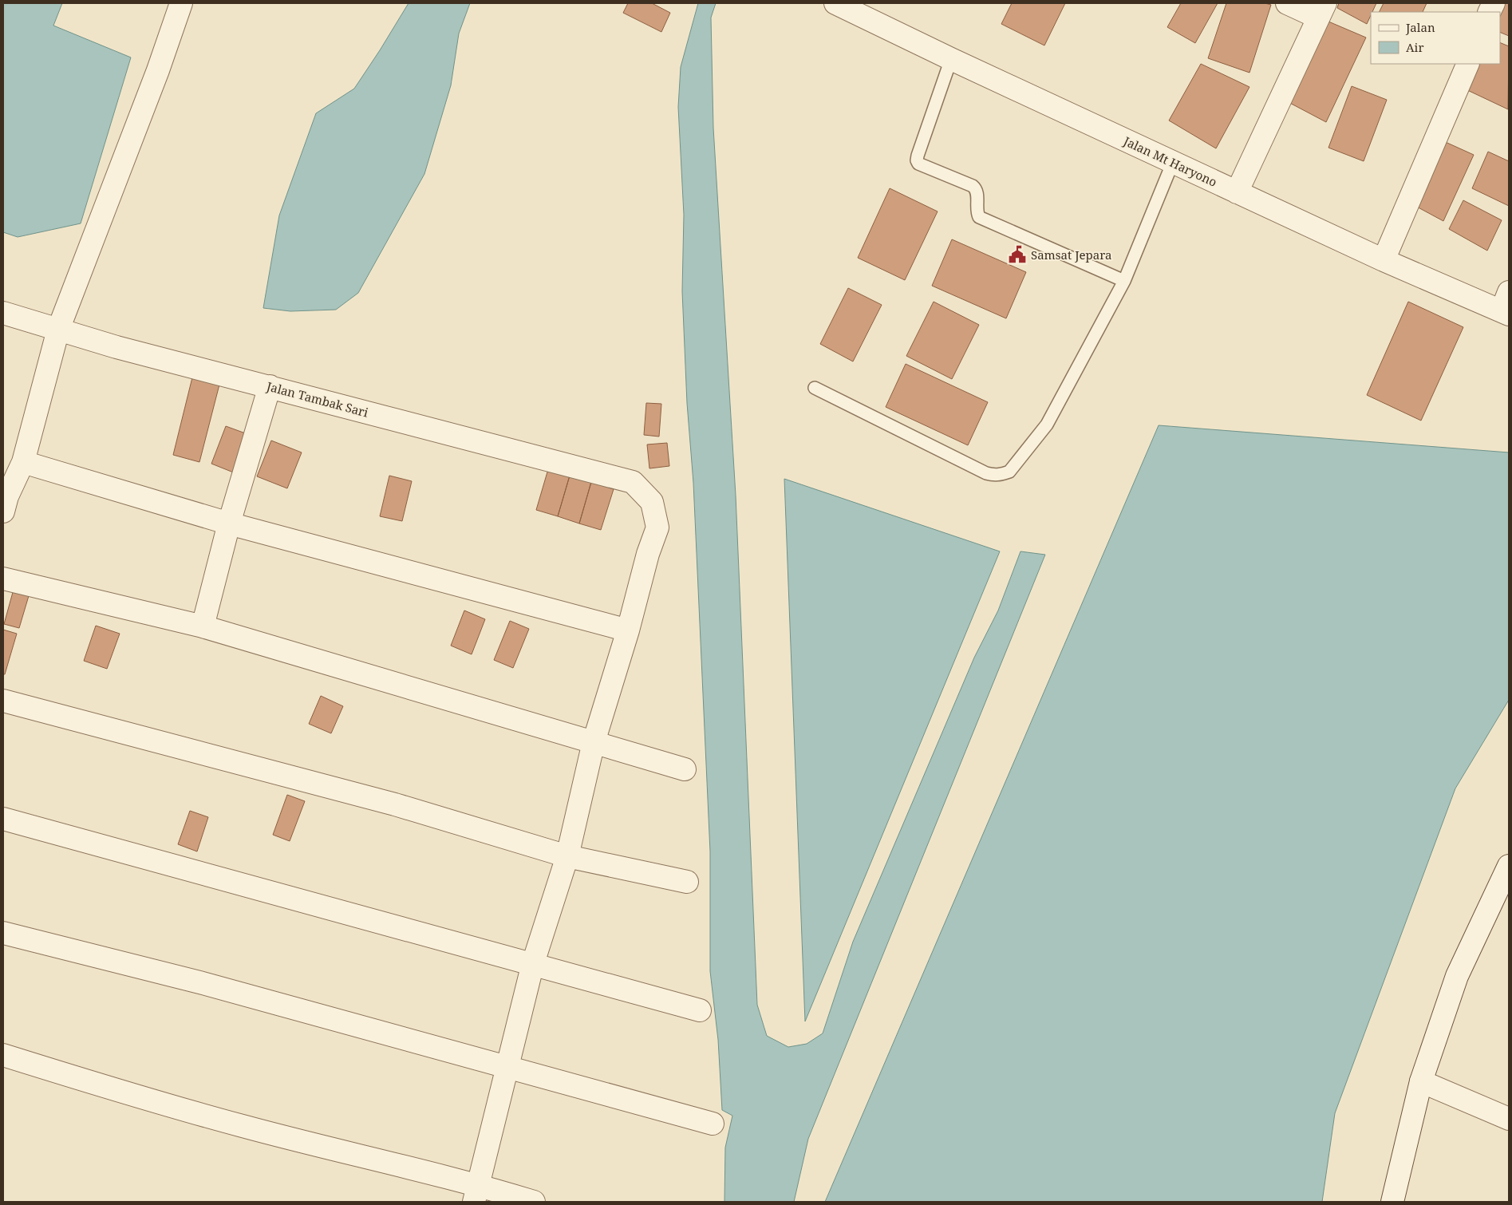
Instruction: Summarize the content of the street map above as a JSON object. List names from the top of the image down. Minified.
{"streets":{"street":["Jalan Mt Haryono","Jalan Tambak Sari"]},"places":{"public building":["Samsat Jepara"]},"legend":["Jalan","Air"]}
